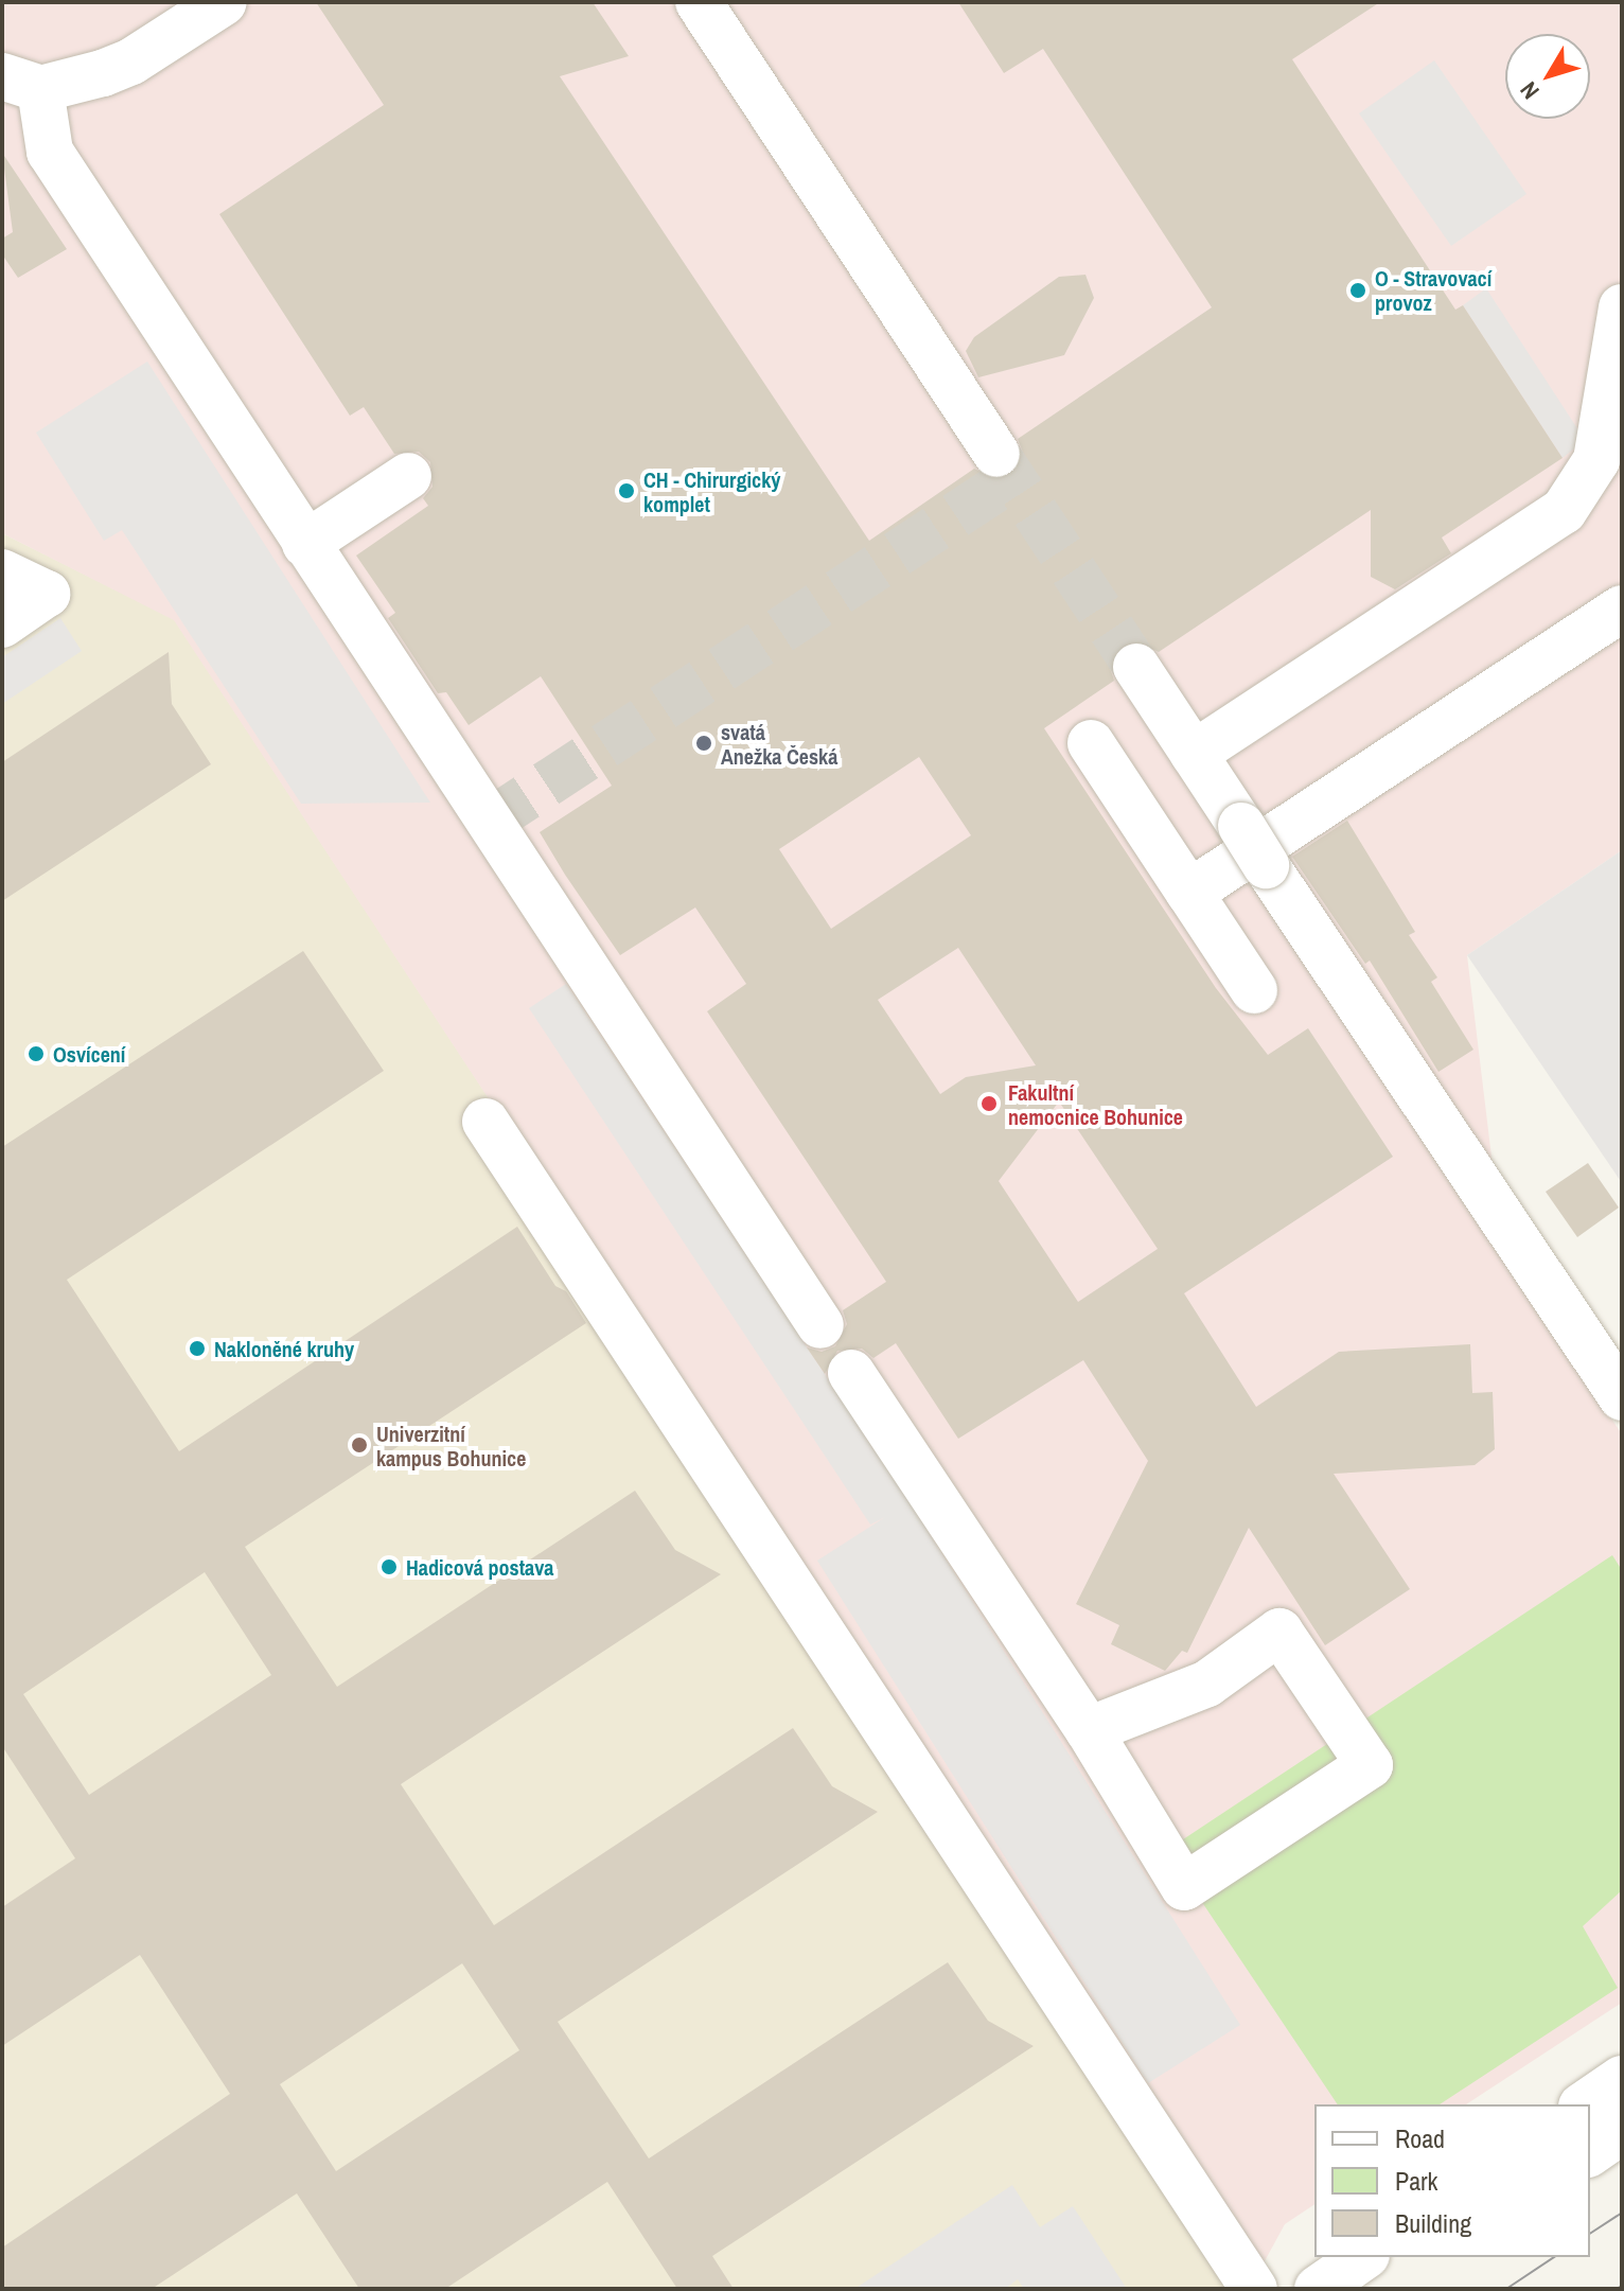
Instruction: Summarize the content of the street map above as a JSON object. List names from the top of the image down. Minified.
{"places":["O - Stravovací provoz","CH - Chirurgický komplet","svatá Anežka Česká","Osvícení","Fakultní nemocnice Bohunice","Nakloněné kruhy","Univerzitní kampus Bohunice","Hadicová postava"],"legend":["Road","Park","Building"],"north":"bottom left"}
